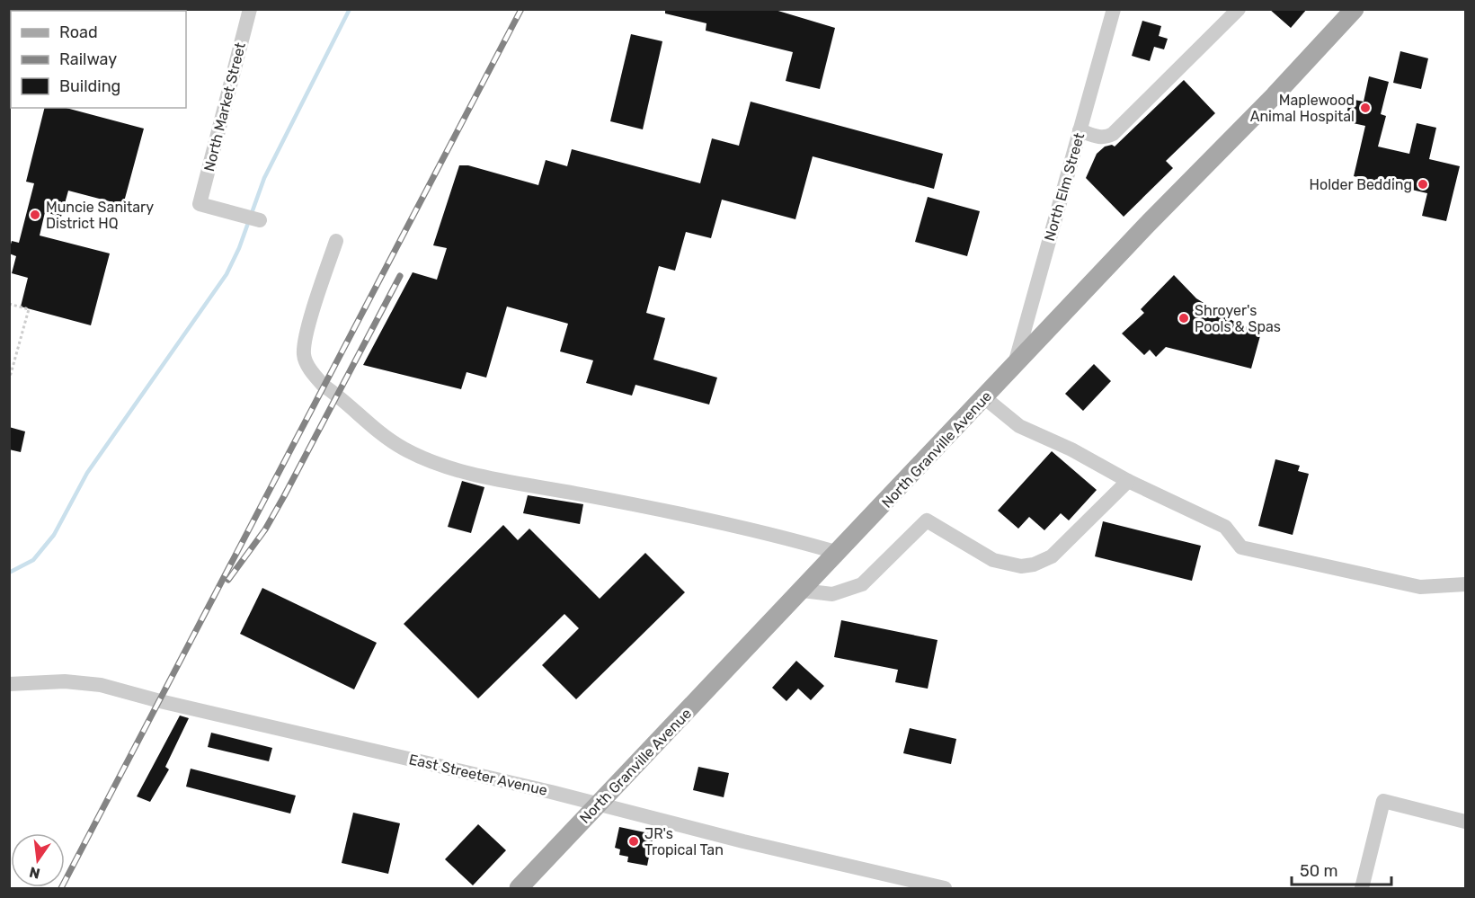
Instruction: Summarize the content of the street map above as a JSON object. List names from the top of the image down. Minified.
{"streets":{"main road":["North Granville Avenue"],"street":["North Market Street","North Elm Street","East Streeter Avenue"]},"crossings":[["North Elm Street","North Granville Avenue"],["North Granville Avenue","East Streeter Avenue"]],"places":["Maplewood Animal Hospital","Holder Bedding","Muncie Sanitary District HQ","Shroyer's Pools & Spas","JR's Tropical Tan"],"legend":["Road","Railway","Building"],"scale_bar":"50 m","north":"bottom"}
